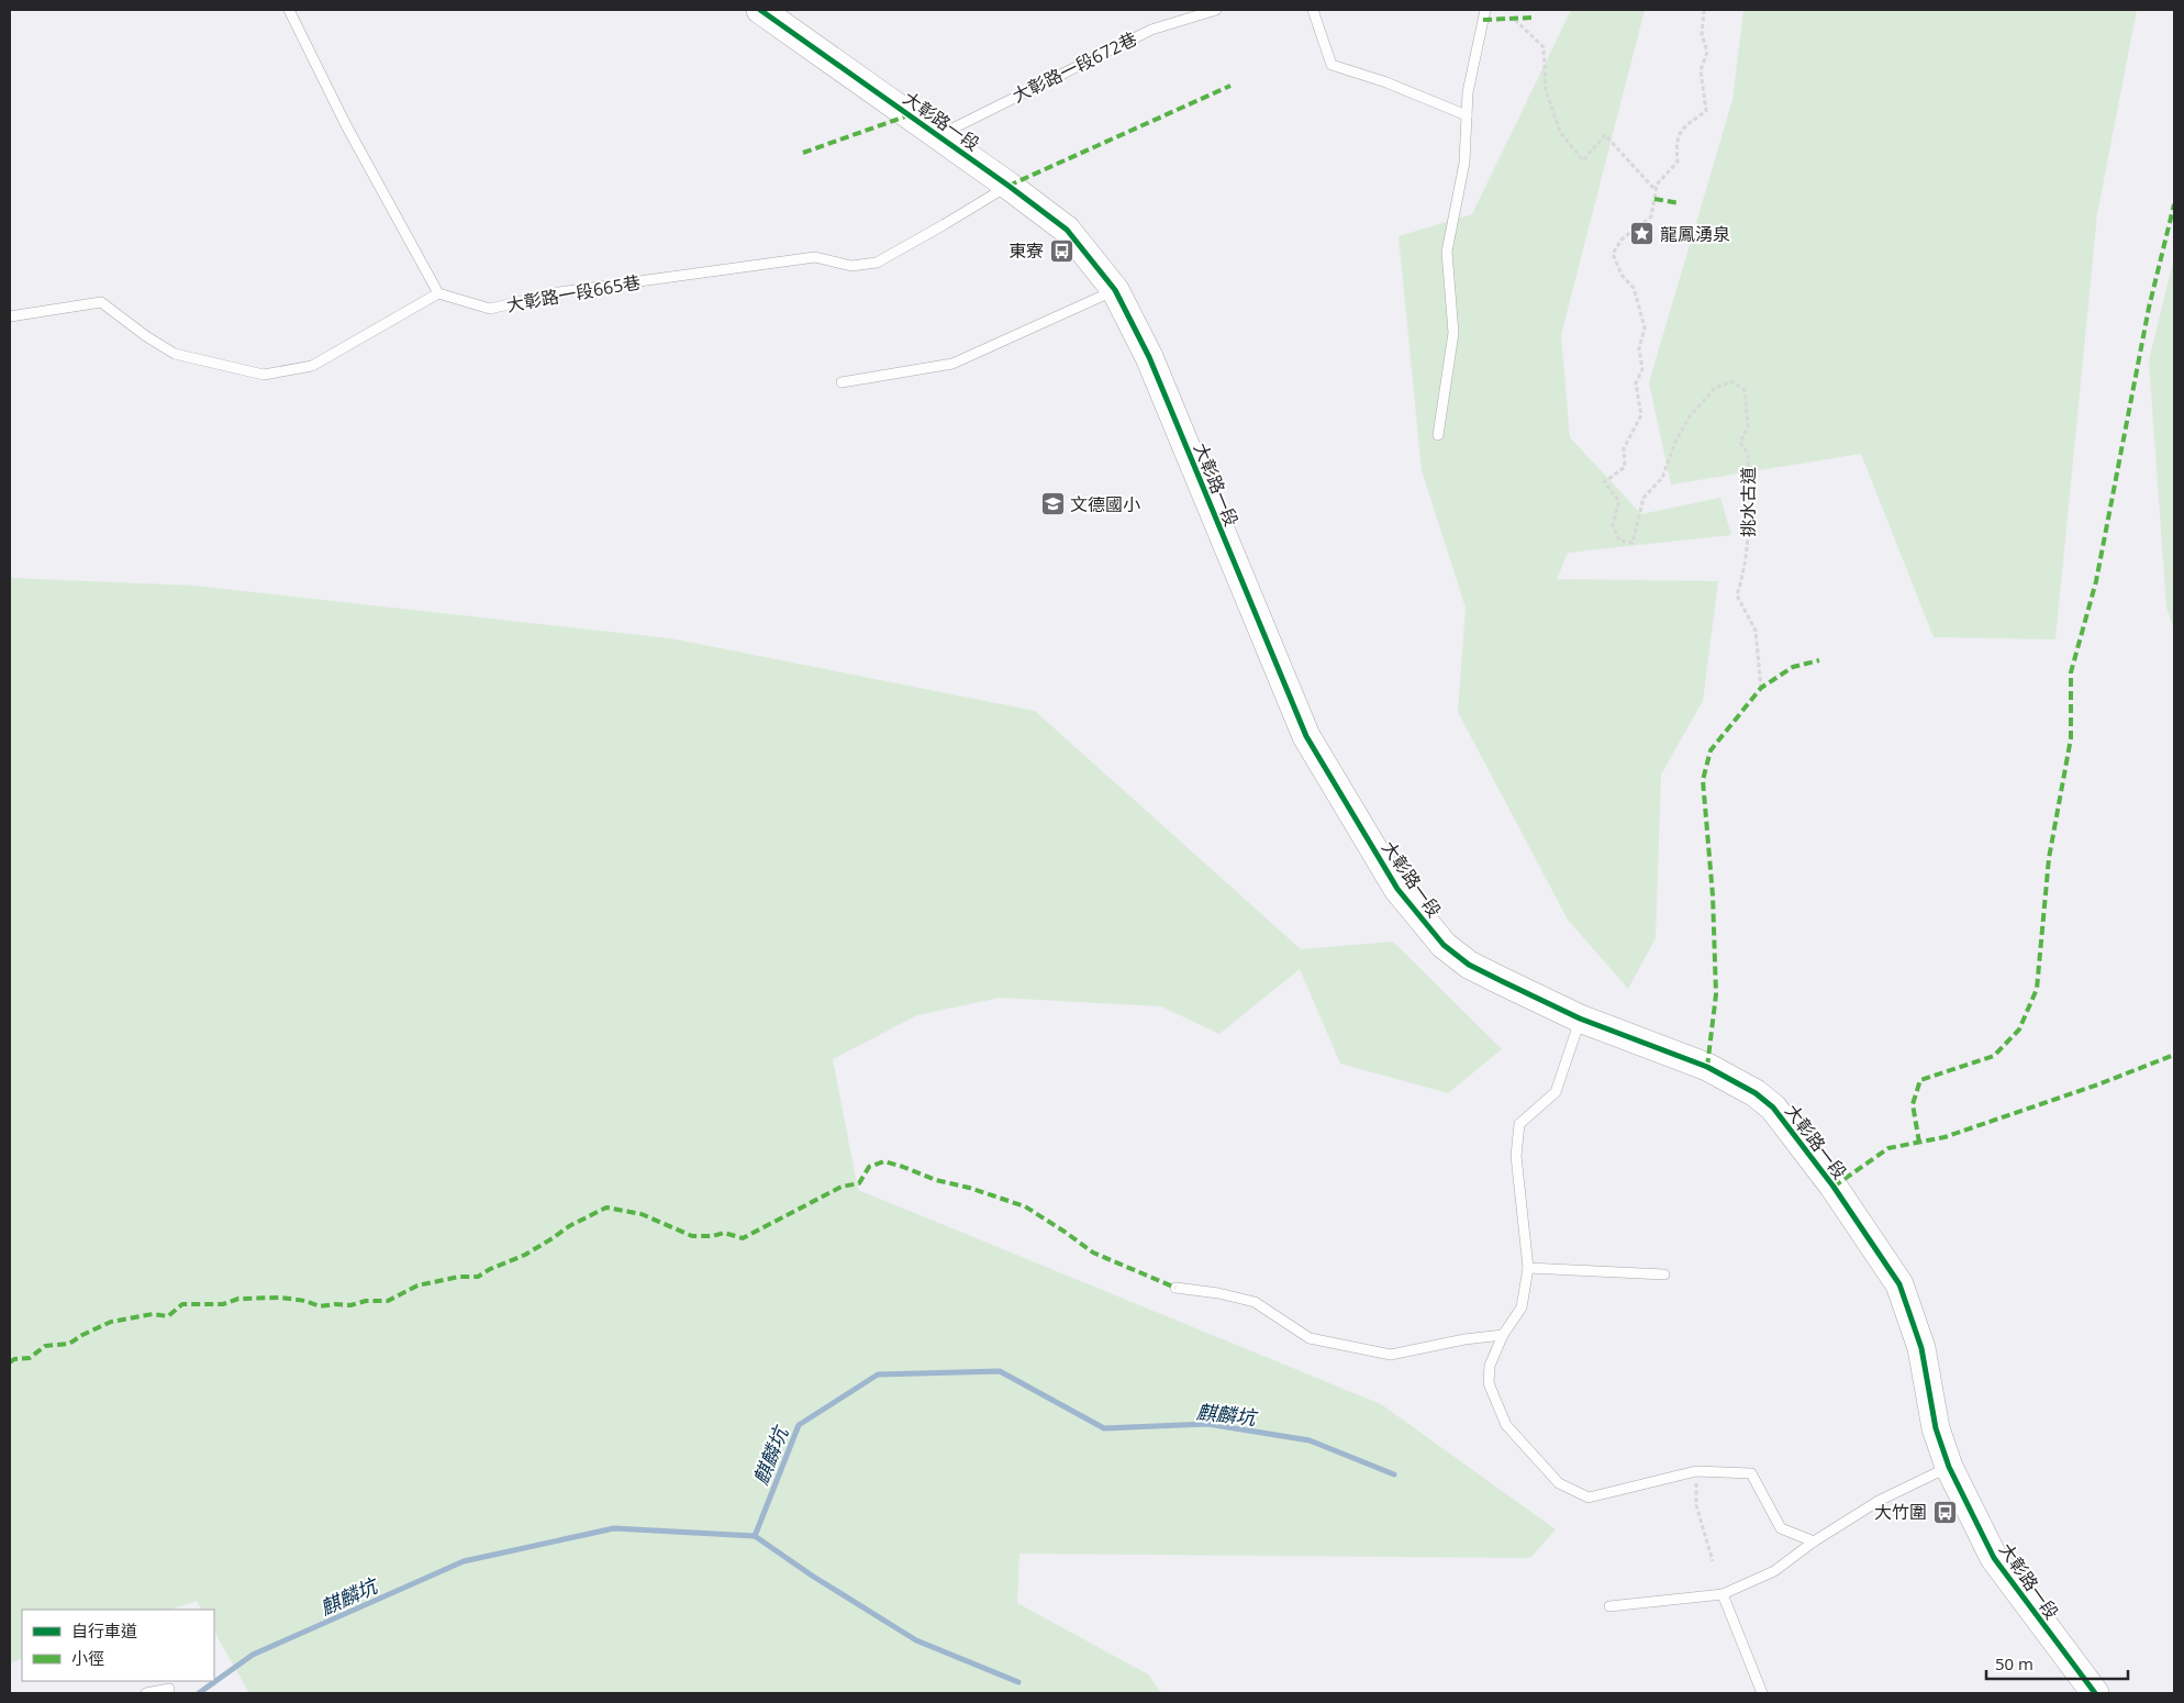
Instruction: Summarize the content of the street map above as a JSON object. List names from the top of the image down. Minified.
{"streets":{"main road":["大彰路一段"],"lane":["大彰路一段672巷","大彰路一段665巷"],"path":["挑水古道"]},"crossings":[["大彰路一段672巷","大彰路一段"],["大彰路一段","大彰路一段665巷"]],"water":["麒麟坑"],"places":{"place":["龍鳳湧泉"],"bus stop":["東寮","大竹圍"],"school or university":["文德國小"]},"legend":["自行車道","小徑"],"scale_bar":"50 m"}
